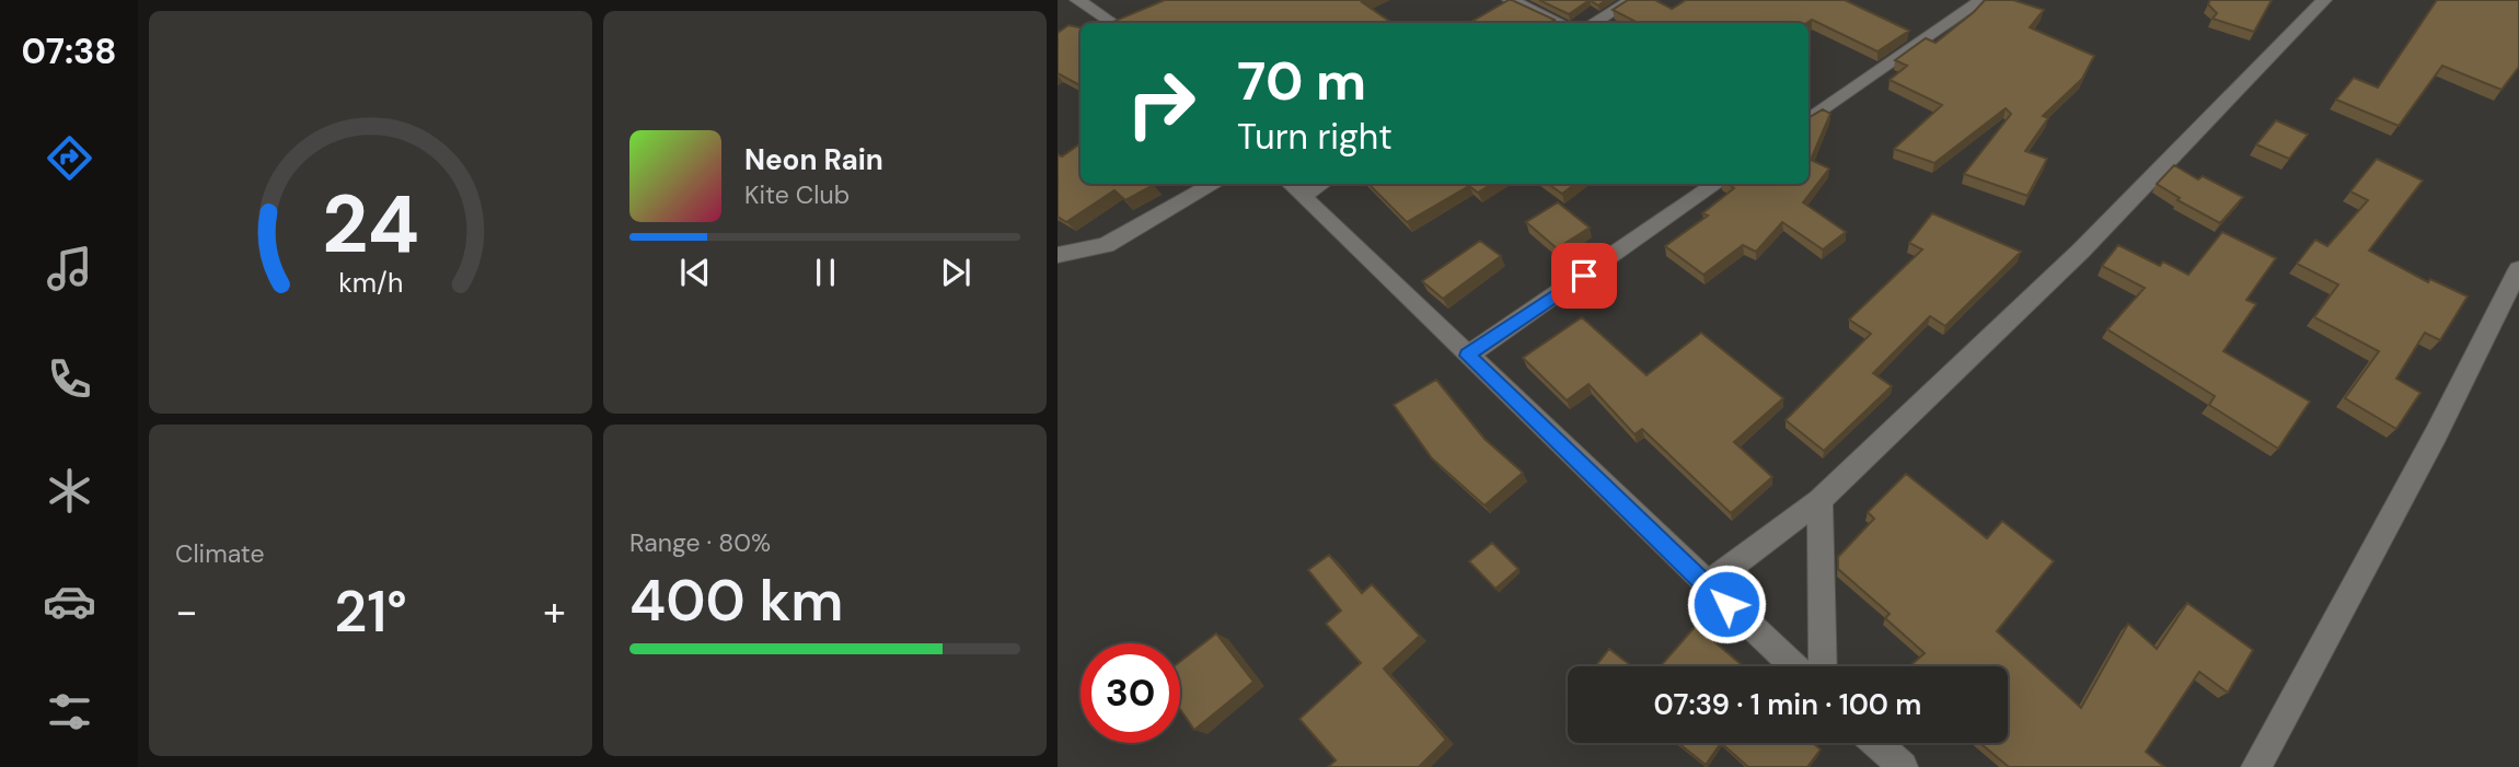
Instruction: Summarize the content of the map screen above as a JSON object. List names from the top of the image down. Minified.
{"page":{"tabs":"07:38","turn":["70 m","Turn right"],"song":["Neon Rain","Kite Club"],"tile":["Climate",["Range · 80%","400 km"]],"heat":["−","21°","+"],"limit":"30","trip":"07:39 · 1 min · 100 m","gauge":["24","km/h"]}}
